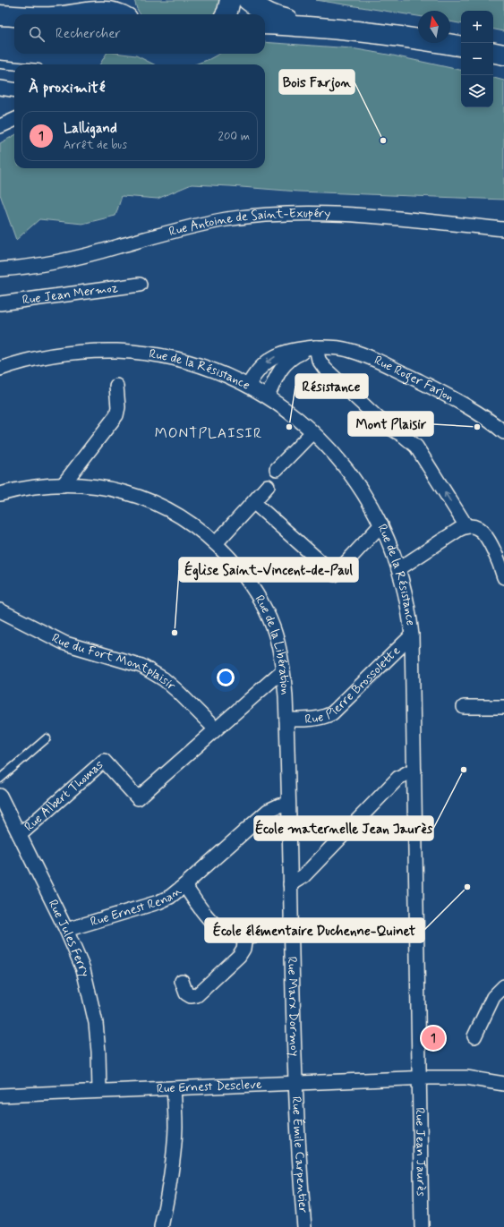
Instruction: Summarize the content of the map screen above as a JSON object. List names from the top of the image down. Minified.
{"streets":{"street":["Rue Antoine de Saint-Exupéry","Rue Jean Mermoz","Rue de la Résistance","Rue Roger Farjon","Rue de la Libération","Rue du Fort Montplaisir","Rue Pierre Brossolette","Rue Albert Thomas","Rue Ernest Renan","Rue Jules Ferry","Rue Marx Dormoy","Rue Ernest Descleve","Rue Jean Jaurès","Rue Émile Carpentier"]},"crossings":[["Rue de la Résistance","Rue Roger Farjon"],["Rue de la Résistance","Rue Pierre Brossolette"],["Rue de la Résistance","Rue Ernest Descleve"],["Rue de la Résistance","Rue Jean Jaurès"],["Rue de la Libération","Rue Pierre Brossolette"],["Rue de la Libération","Rue Marx Dormoy"],["Rue du Fort Montplaisir","Rue Albert Thomas"],["Rue Albert Thomas","Rue Jules Ferry"],["Rue Ernest Renan","Rue Jules Ferry"],["Rue Ernest Renan","Rue Marx Dormoy"],["Rue Jules Ferry","Rue Ernest Descleve"],["Rue Marx Dormoy","Rue Ernest Descleve"],["Rue Marx Dormoy","Rue Émile Carpentier"],["Rue Ernest Descleve","Rue Jean Jaurès"],["Rue Ernest Descleve","Rue Émile Carpentier"]],"districts":["MONTPLAISIR"],"places":["Bois Farjon","Résistance","Mont Plaisir","Église Saint-Vincent-de-Paul","École maternelle Jean Jaurès","École élémentaire Duchenne-Quinet"],"north":"top","page":{"map_buttons":["+","−"],"search":"Rechercher","heading":"À proximité","list":[{"mark":"1","name":"Lalligand","note":"Arrêt de bus","value":"200 m"}],"pins":"1"}}
